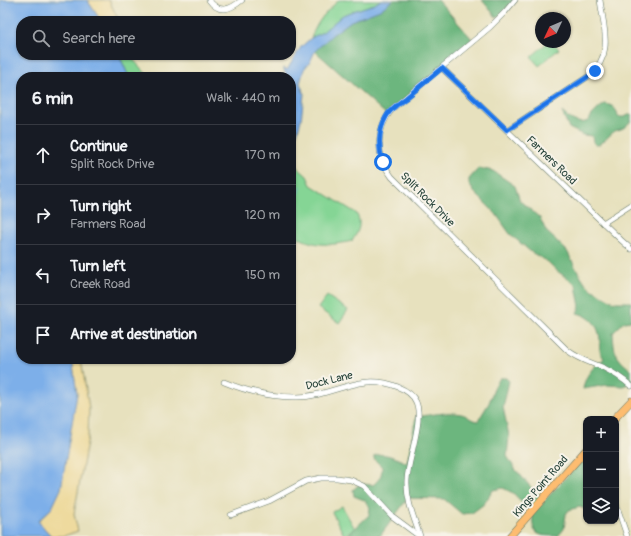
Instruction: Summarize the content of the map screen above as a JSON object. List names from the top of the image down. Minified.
{"streets":{"main road":["Kings Point Road"],"street":["Farmers Road","Split Rock Drive","Dock Lane"]},"crossings":[["Farmers Road","Split Rock Drive"]],"north":"bottom left","page":{"search":"Search here","heading":["6 min","Walk · 440 m"],"list":[["Continue","Split Rock Drive","170 m"],["Turn right","Farmers Road","120 m"],["Turn left","Creek Road","150 m"],"Arrive at destination"],"map_buttons":["+","−"]}}
